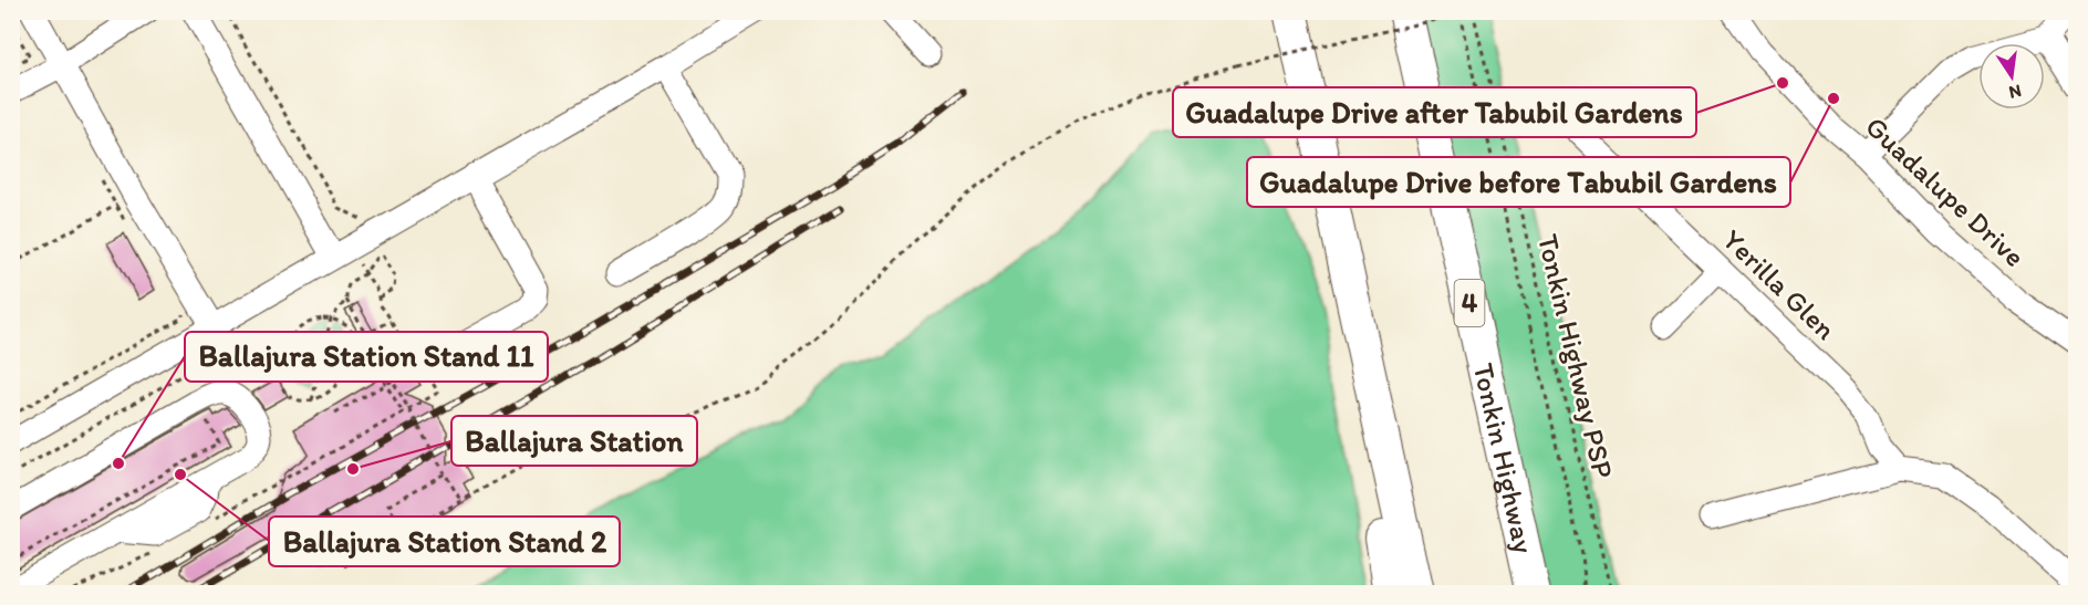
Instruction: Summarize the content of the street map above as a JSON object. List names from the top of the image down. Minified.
{"streets":{"highway":["4","Tonkin Highway"],"street":["Guadalupe Drive","Yerilla Glen"],"path":["Tonkin Highway PSP"]},"places":["Guadalupe Drive after Tabubil Gardens","Guadalupe Drive before Tabubil Gardens","Ballajura Station Stand 11","Ballajura Station","Ballajura Station Stand 2"],"north":"bottom"}
